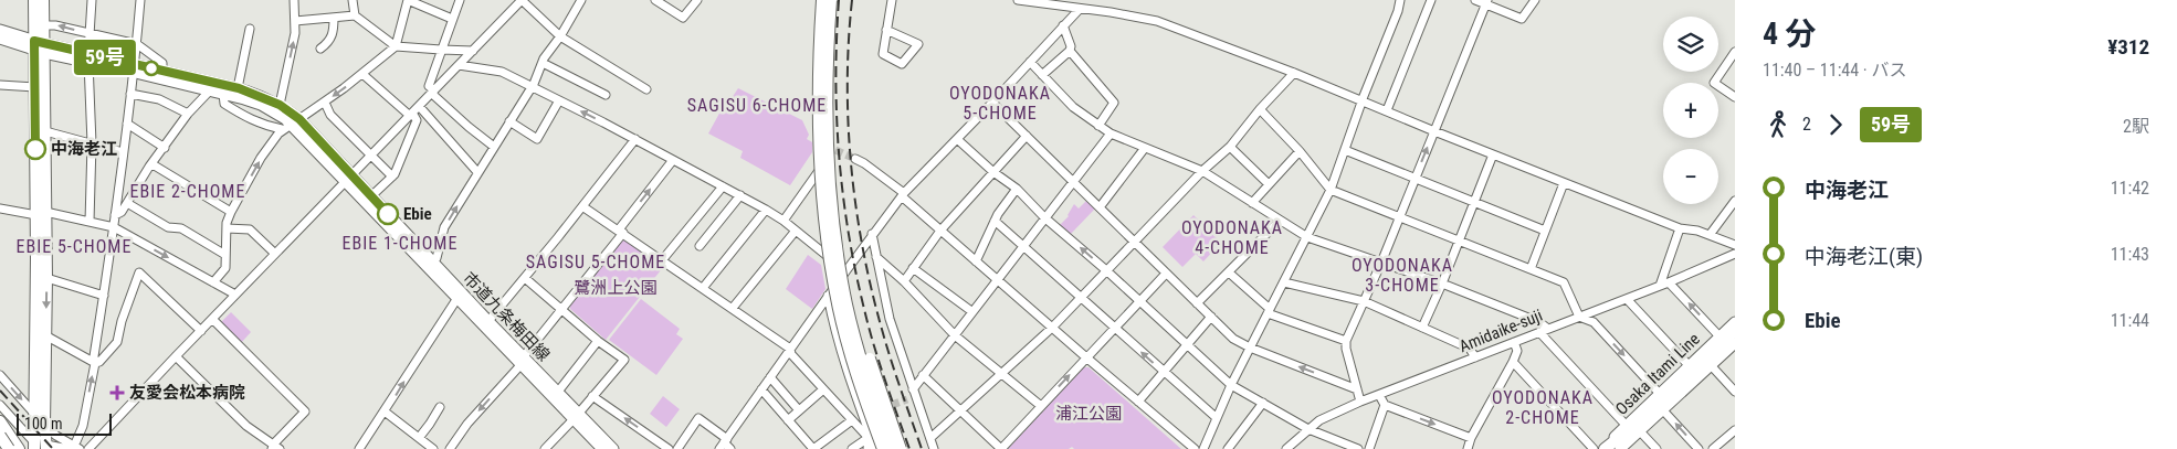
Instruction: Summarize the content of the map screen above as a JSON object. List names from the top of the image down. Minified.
{"streets":{"main road":["市道九条梅田線","Osaka Itami Line"],"street":["Amidaike-suji"]},"districts":["OYODONAKA 5-CHOME","SAGISU 6-CHOME","EBIE 2-CHOME","OYODONAKA 4-CHOME","EBIE 1-CHOME","EBIE 5-CHOME","SAGISU 5-CHOME","OYODONAKA 3-CHOME","OYODONAKA 2-CHOME"],"parks":["鷺洲上公園","浦江公園"],"places":{"other":["中海老江","Ebie"],"health":["友愛会松本病院"]},"lines":["bus line 59号"],"scale_bar":"100 m","page":{"on_map":"59号","heading":["4 分","11:40 – 11:44 · バス","¥312"],"map_buttons":["+","−"],"legs":["2","59号","2駅"],"list":[{"name":"中海老江","value":"11:42"},{"name":"中海老江(東)","value":"11:43"},{"name":"Ebie","value":"11:44"}],"scale":"100 m"}}
